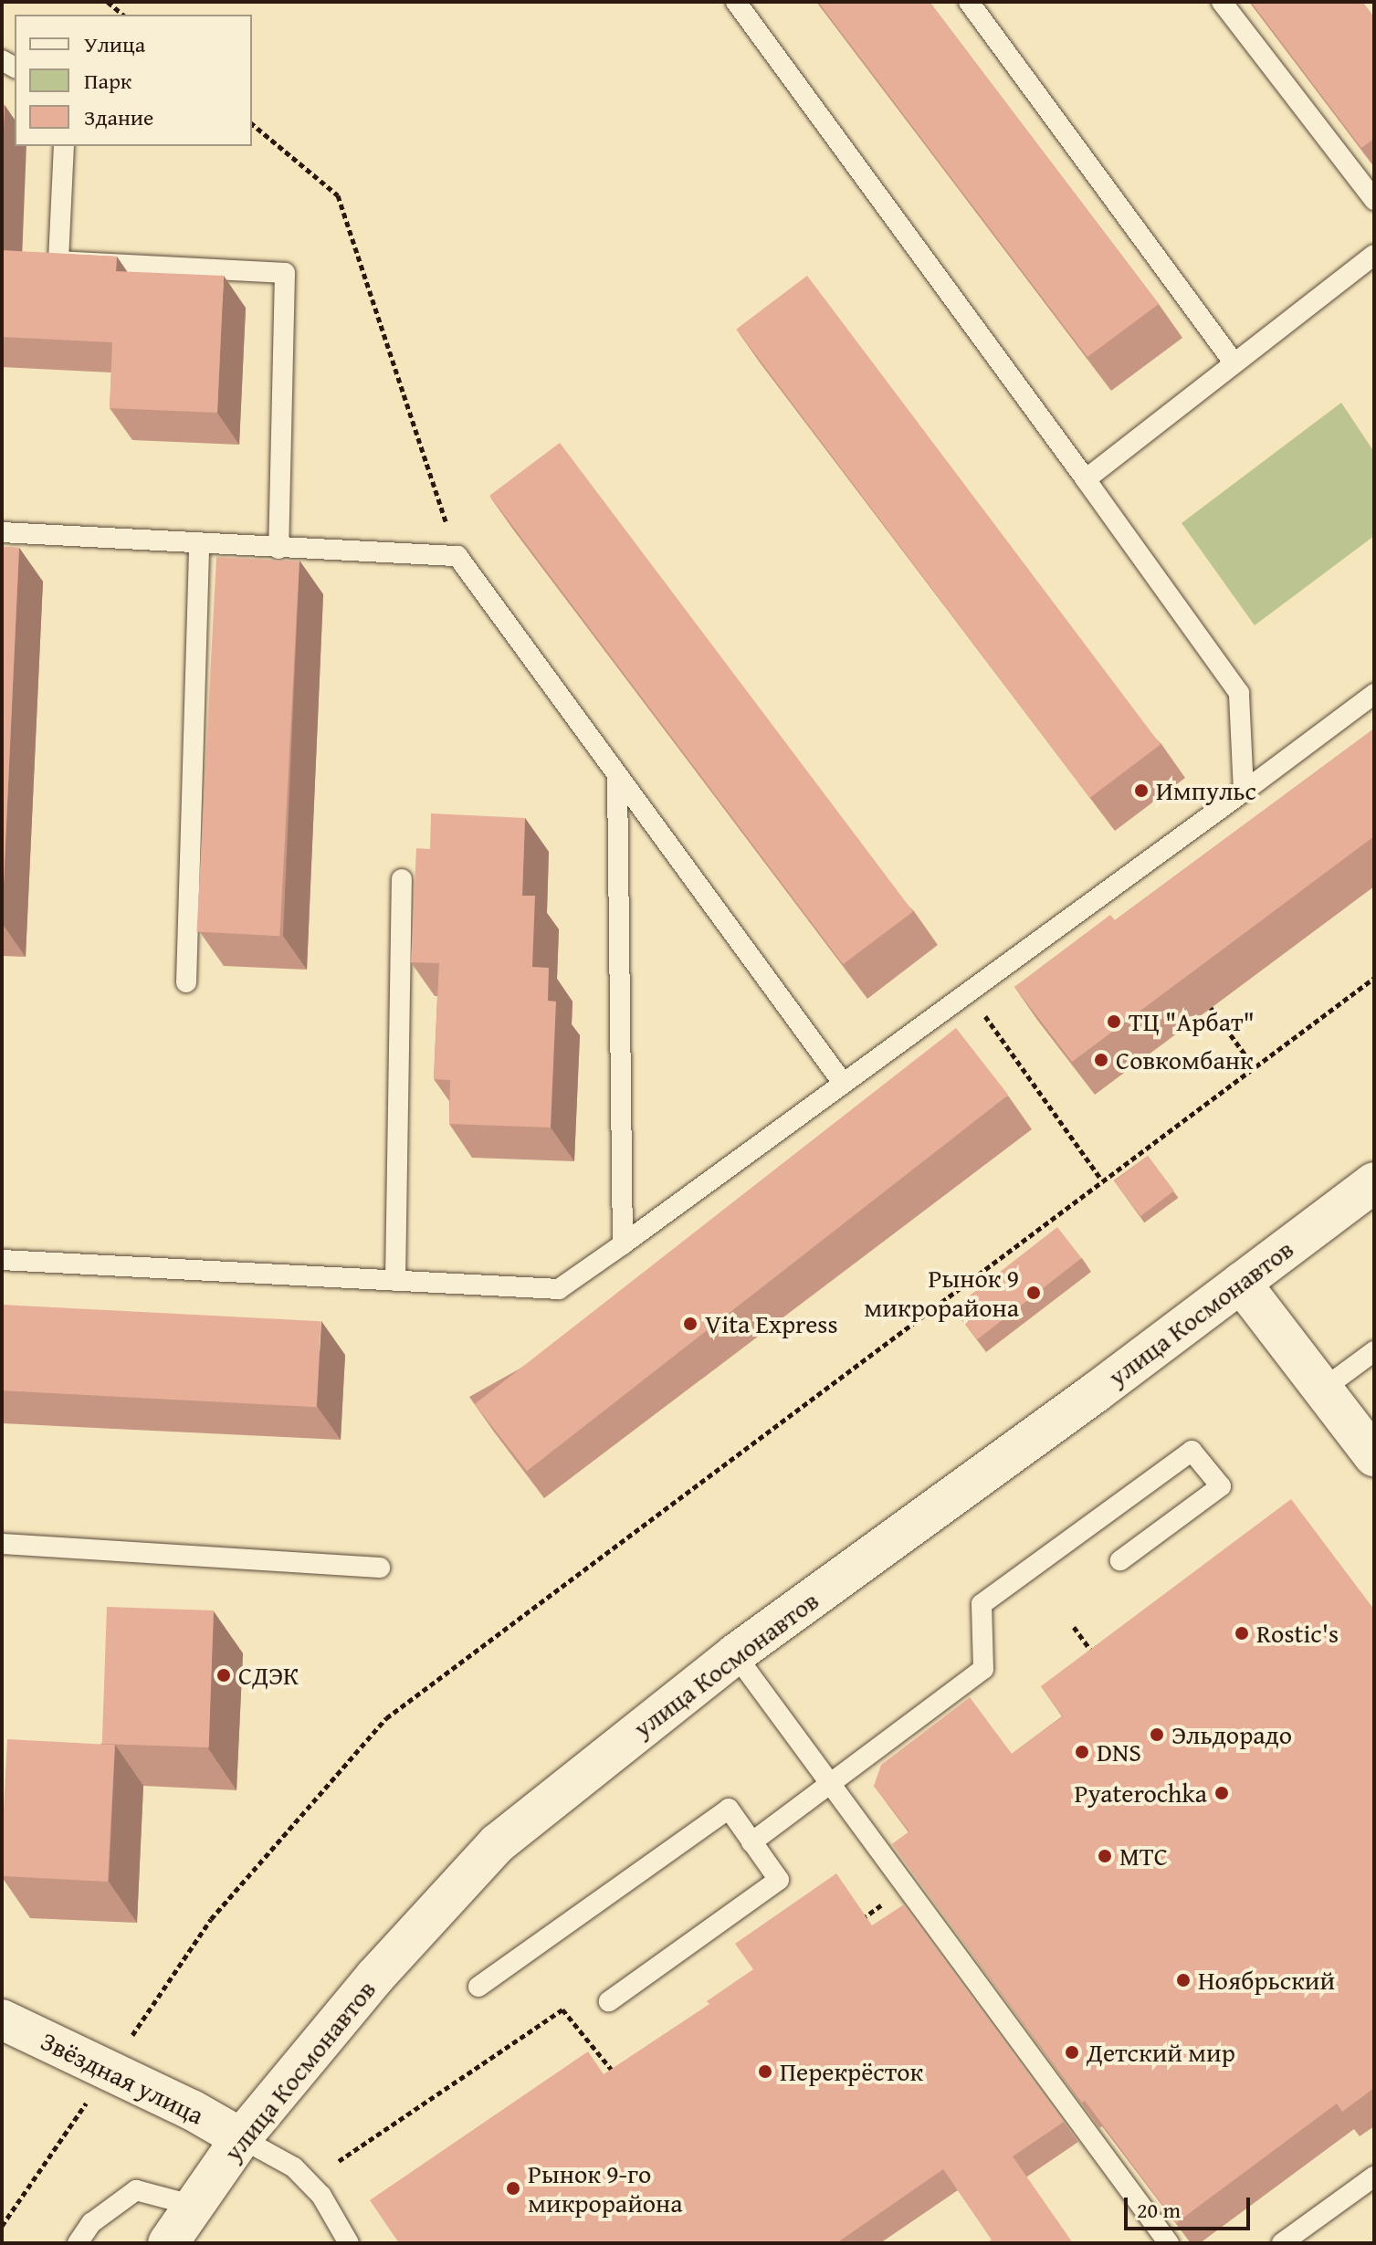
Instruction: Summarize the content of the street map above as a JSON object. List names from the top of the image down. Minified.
{"streets":{"main road":["улица Космонавтов","Звёздная улица"]},"crossings":[["улица Космонавтов","Звёздная улица"]],"places":["Импульс","ТЦ \"Арбат\"","Совкомбанк","Рынок 9 микрорайона","Vita Express","Rostic's","СДЭК","Эльдорадо","DNS","Pyaterochka","МТС","Ноябрьский","Детский мир","Перекрёсток","Рынок 9-го микрорайона"],"legend":["Улица","Парк","Здание"],"scale_bar":"20 m"}
